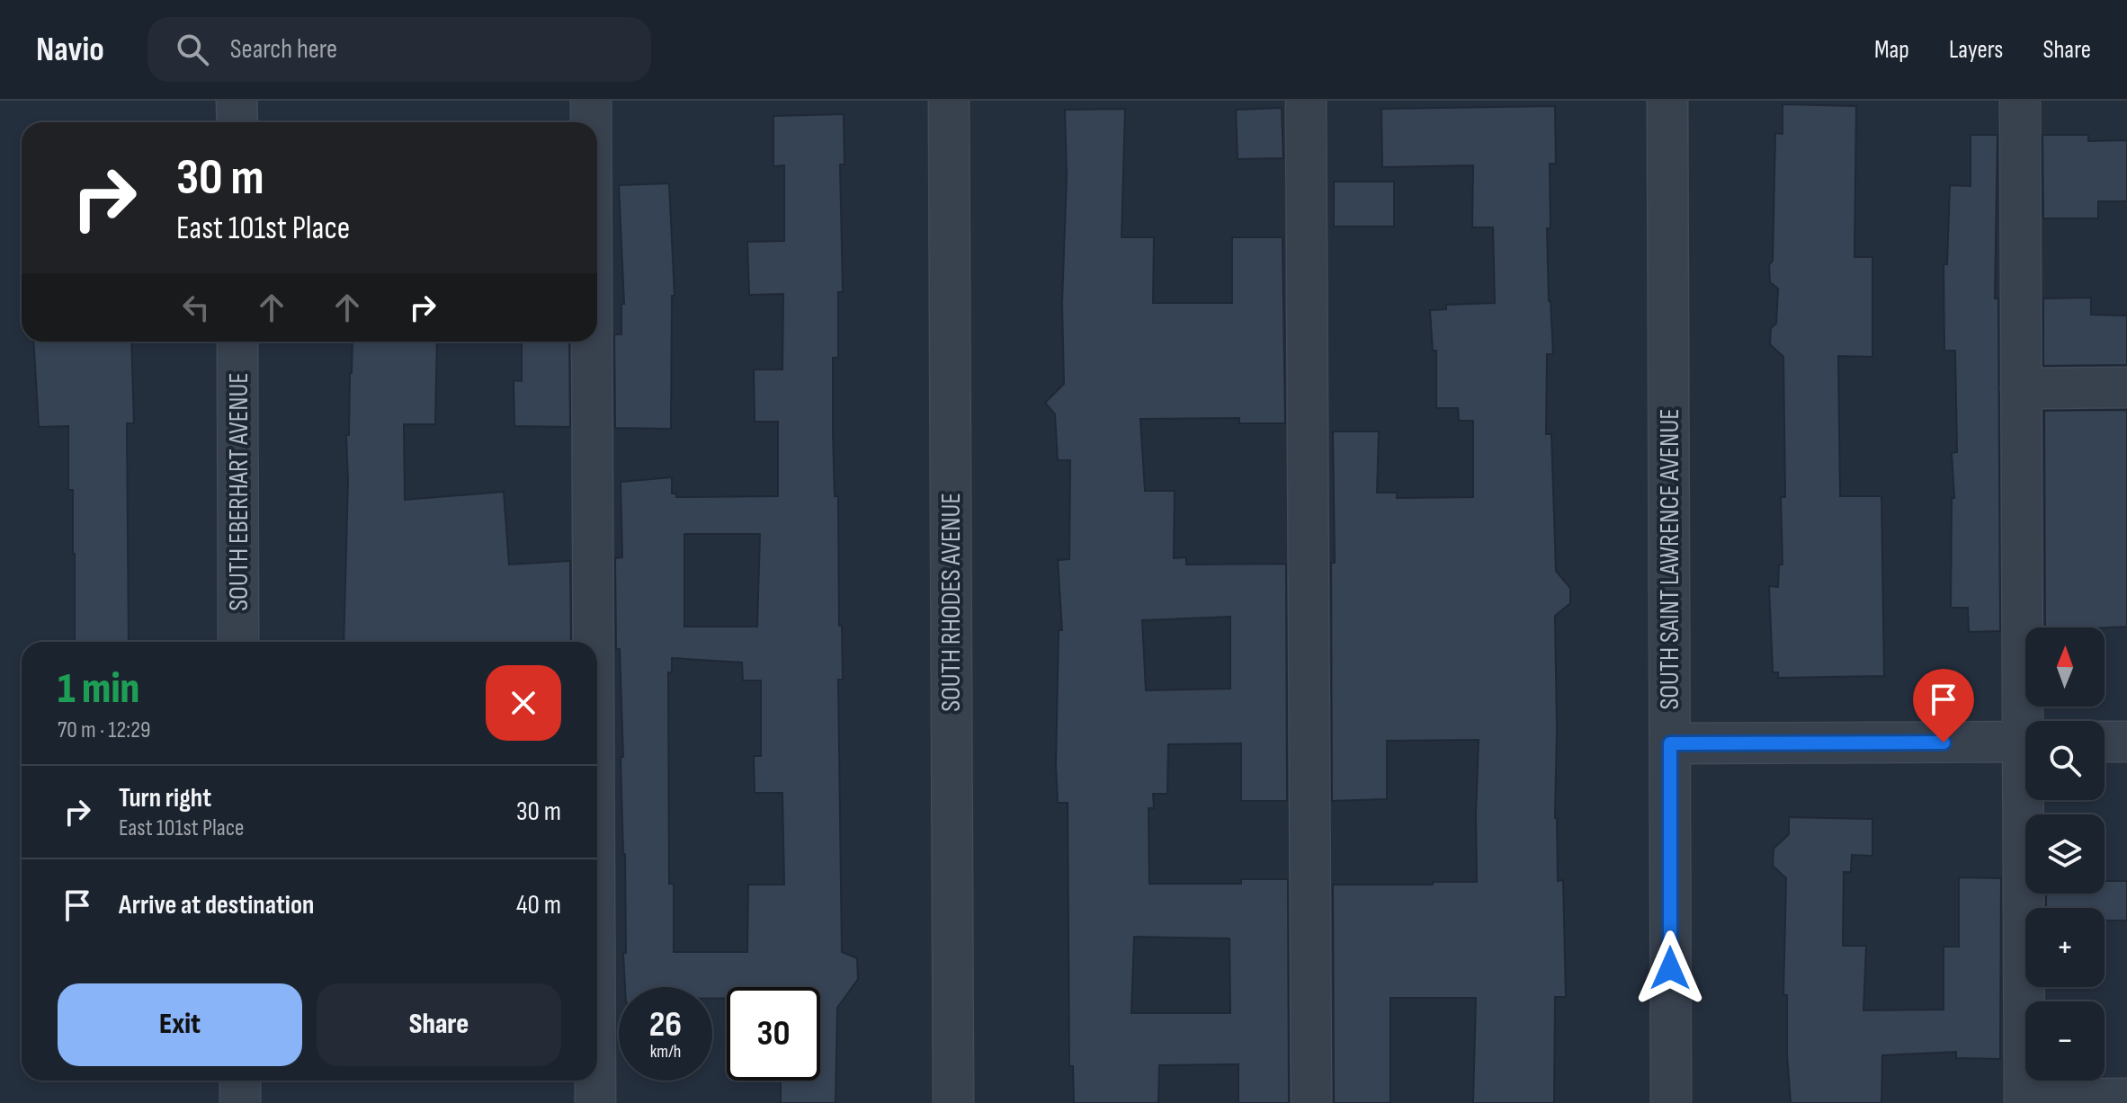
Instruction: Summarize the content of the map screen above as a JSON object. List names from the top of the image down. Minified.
{"streets":{"street":["SOUTH EBERHART AVENUE","SOUTH SAINT LAWRENCE AVENUE","SOUTH RHODES AVENUE"]},"north":"top","page":{"header":"Navio","search":"Search here","nav":["Map","Layers","Share"],"turn":["30 m","East 101st Place"],"map_buttons":["+","−"],"heading":["1 min","70 m · 12:29"],"list":[{"name":"Turn right","note":"East 101st Place","value":"30 m"},{"name":"Arrive at destination","value":"40 m"}],"buttons":["Exit","Share"],"speed":"26 km/h","limit":"30"}}
